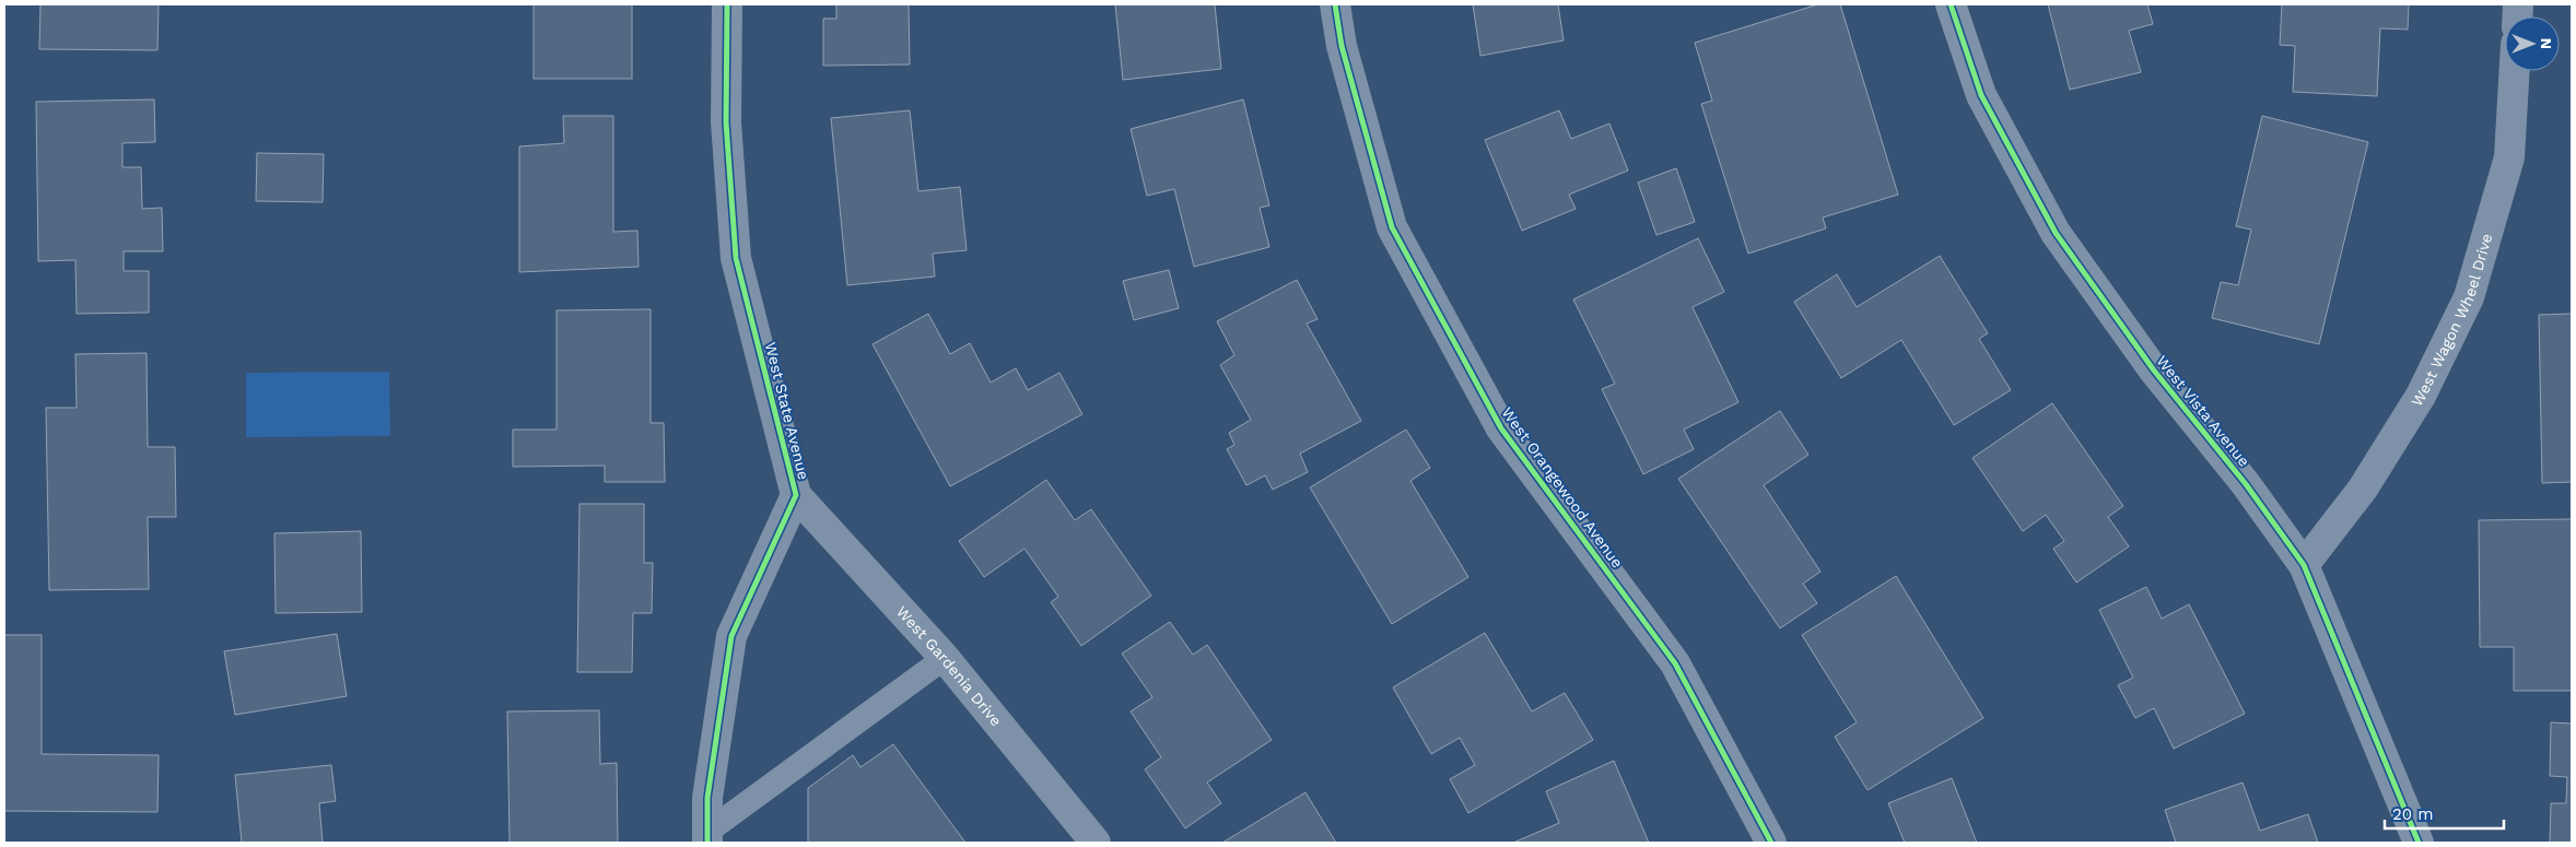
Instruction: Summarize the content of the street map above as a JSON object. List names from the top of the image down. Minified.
{"streets":{"street":["West Wagon Wheel Drive","West State Avenue","West Vista Avenue","West Orangewood Avenue","West Gardenia Drive"]},"crossings":[["West Wagon Wheel Drive","West Vista Avenue"],["West State Avenue","West Gardenia Drive"]],"scale_bar":"20 m","north":"right"}
